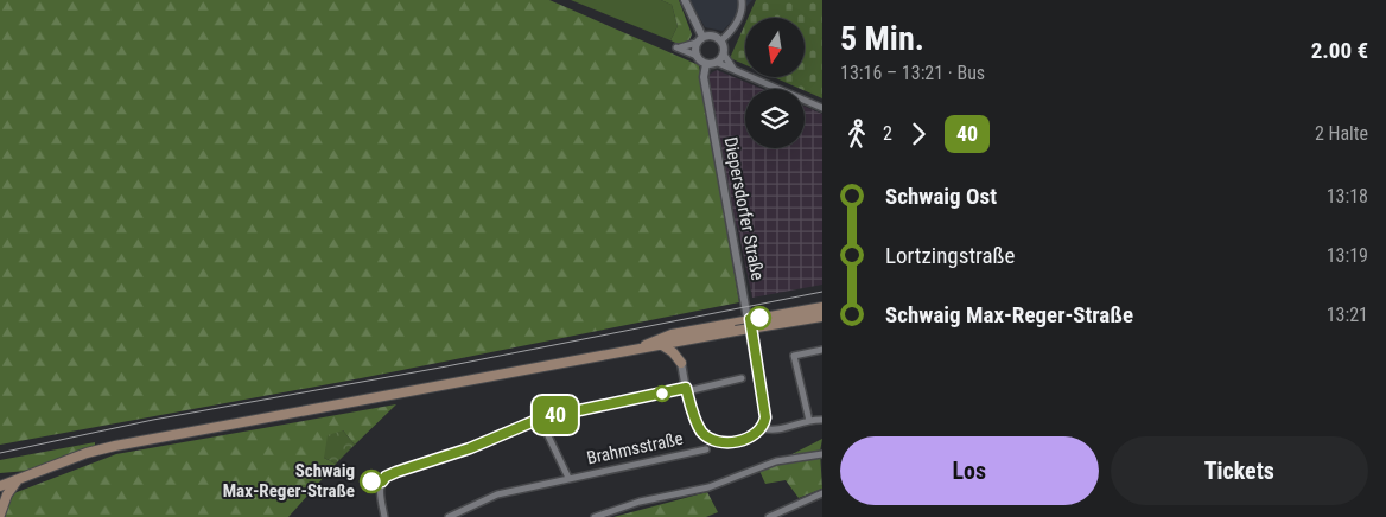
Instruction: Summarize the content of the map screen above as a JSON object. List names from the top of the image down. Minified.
{"streets":{"street":["Diepersdorfer Straße","Brahmsstraße"]},"places":["Schwaig Max-Reger-Straße"],"lines":["bus line 40"],"north":"bottom","page":{"on_map":"40","heading":["5 Min.","13:16 – 13:21 · Bus","2.00 €"],"legs":["2","40","2 Halte"],"list":[{"name":"Schwaig Ost","value":"13:18"},{"name":"Lortzingstraße","value":"13:19"},{"name":"Schwaig Max-Reger-Straße","value":"13:21"}],"buttons":["Los","Tickets"]}}
